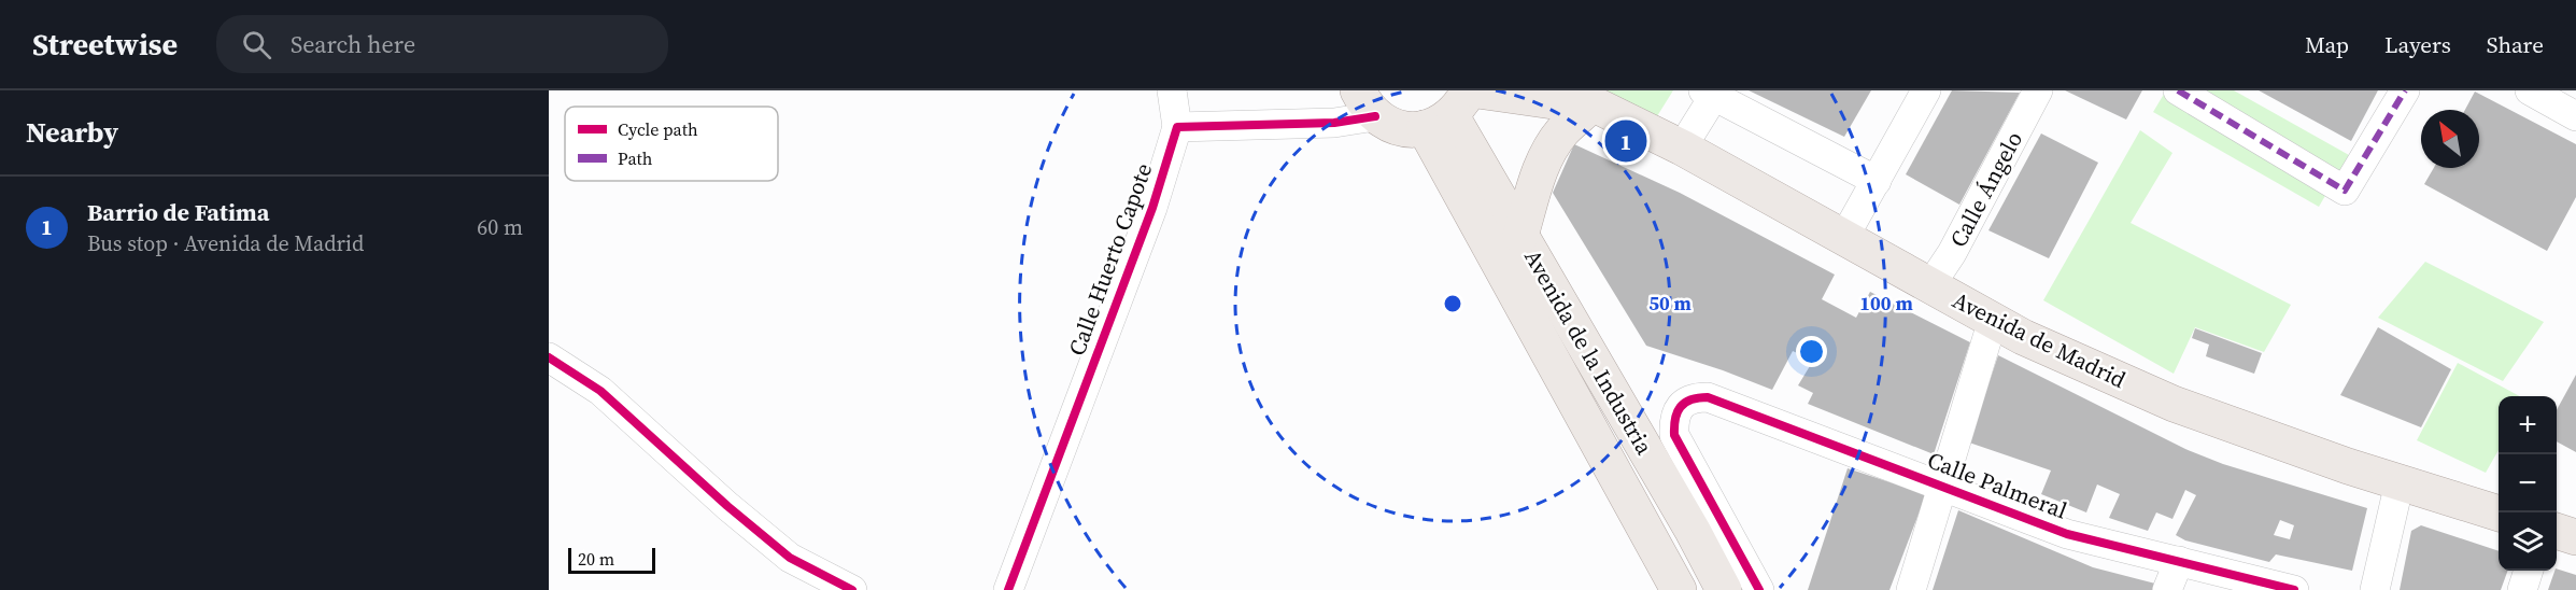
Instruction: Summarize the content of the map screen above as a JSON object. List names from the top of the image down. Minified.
{"streets":{"main road":["Avenida de Madrid","Avenida de la Industria"],"street":["Calle Ángelo","Calle Huerto Capote","Calle Palmeral"]},"crossings":[["Calle Ángelo","Avenida de Madrid"]],"legend":["Cycle path","Path"],"scale_bar":"20 m","north":"top left","page":{"header":"Streetwise","search":"Search here","nav":["Map","Layers","Share"],"heading":"Nearby","pins":"1","list":[{"mark":"1","name":"Barrio de Fatima","note":"Bus stop · Avenida de Madrid","value":"60 m"}],"map_buttons":["+","−"],"scale":"20 m"},"rings":["50 m","100 m"]}
